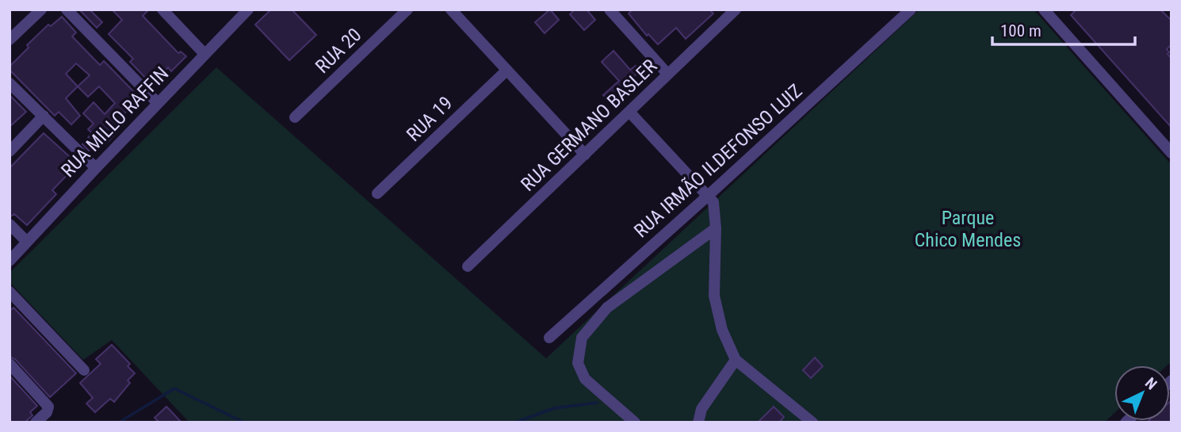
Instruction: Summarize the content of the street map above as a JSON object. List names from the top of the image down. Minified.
{"streets":{"street":["RUA 20","RUA 19","RUA MILLO RAFFIN","RUA GERMANO BASLER","RUA IRMÃO ILDEFONSO LUIZ"]},"parks":["Parque Chico Mendes"],"scale_bar":"100 m","north":"top right"}
